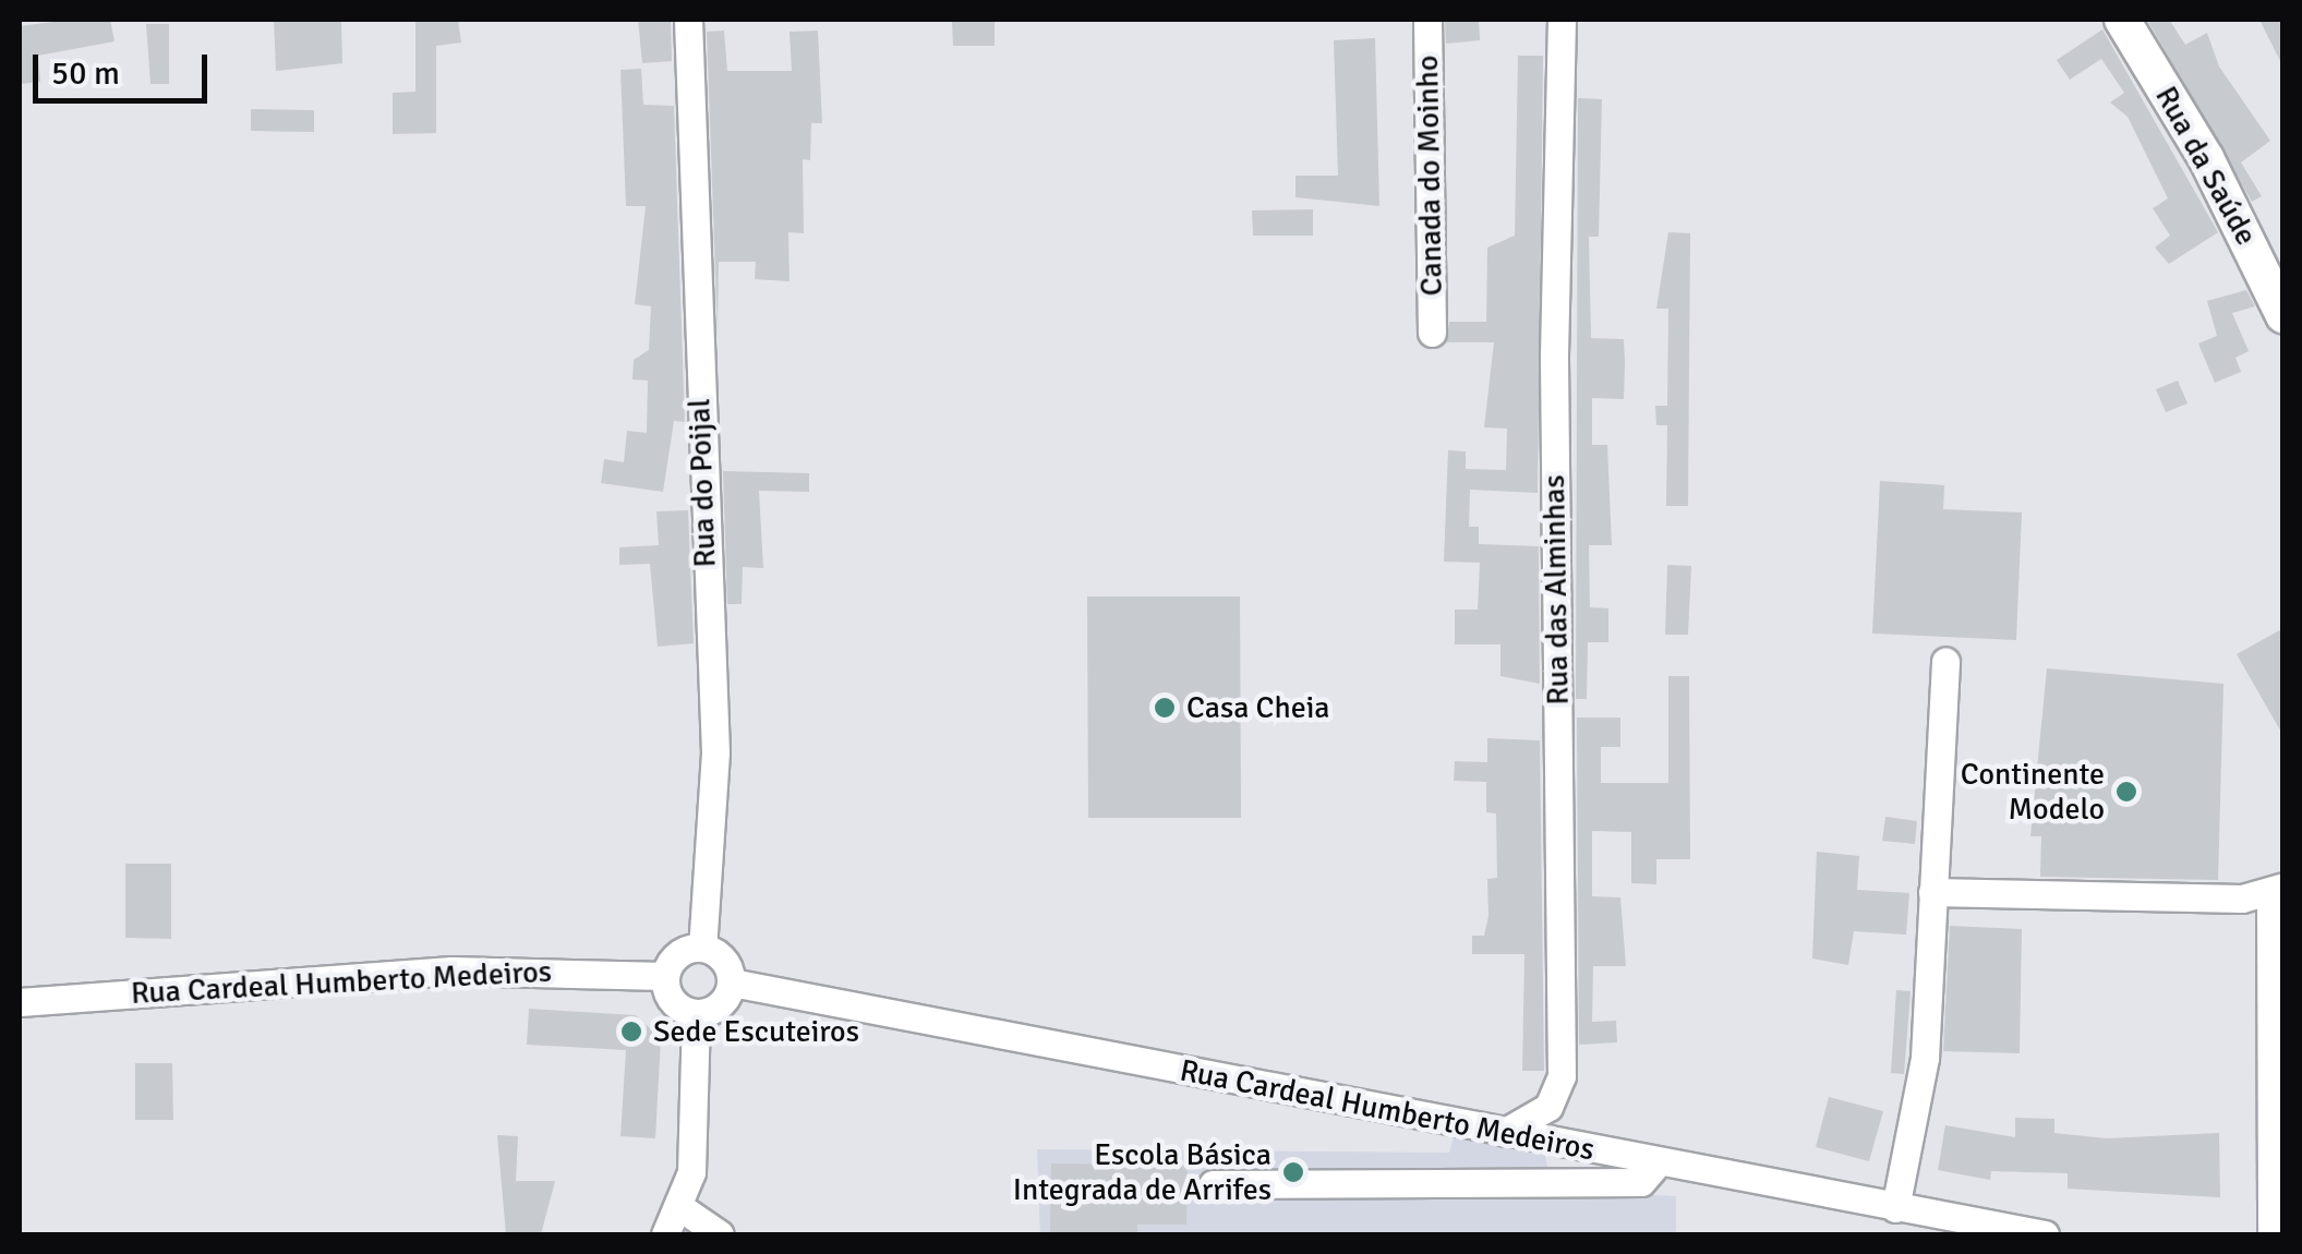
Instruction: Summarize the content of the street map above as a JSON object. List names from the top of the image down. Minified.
{"streets":{"street":["Rua da Saúde","Canada do Moinho","Rua do Poijal","Rua das Alminhas","Rua Cardeal Humberto Medeiros"]},"crossings":[["Rua do Poijal","Rua Cardeal Humberto Medeiros"],["Rua das Alminhas","Rua Cardeal Humberto Medeiros"]],"places":["Casa Cheia","Continente Modelo","Sede Escuteiros","Escola Básica Integrada de Arrifes"],"scale_bar":"50 m"}
